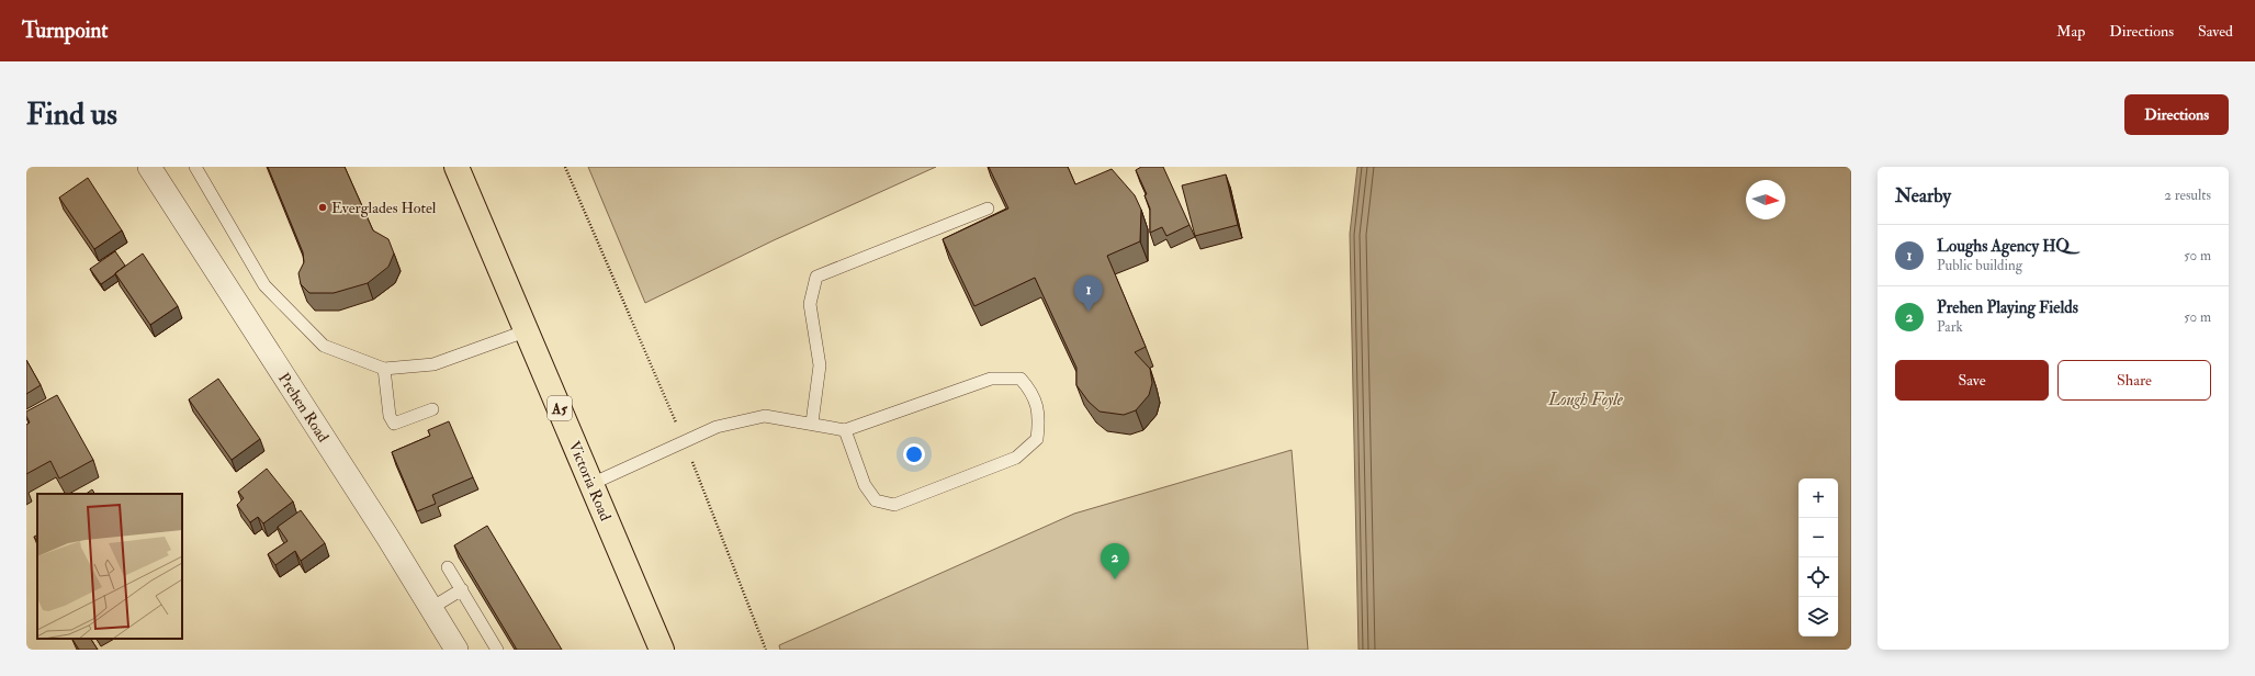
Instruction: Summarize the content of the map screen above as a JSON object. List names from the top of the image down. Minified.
{"streets":{"highway":["A5","Victoria Road"],"street":["Prehen Road"]},"water":["Lough Foyle"],"places":["Everglades Hotel"],"north":"right","page":{"header":"Turnpoint","nav":["Map","Directions","Saved"],"buttons":["Directions",["Save","Share"]],"title":"Find us","heading":["Nearby","2 results"],"list":[{"mark":"1","name":"Loughs Agency HQ","note":"Public building","value":"50 m"},{"mark":"2","name":"Prehen Playing Fields","note":"Park","value":"50 m"}],"pins":["1","2"],"map_buttons":["+","−"]}}
